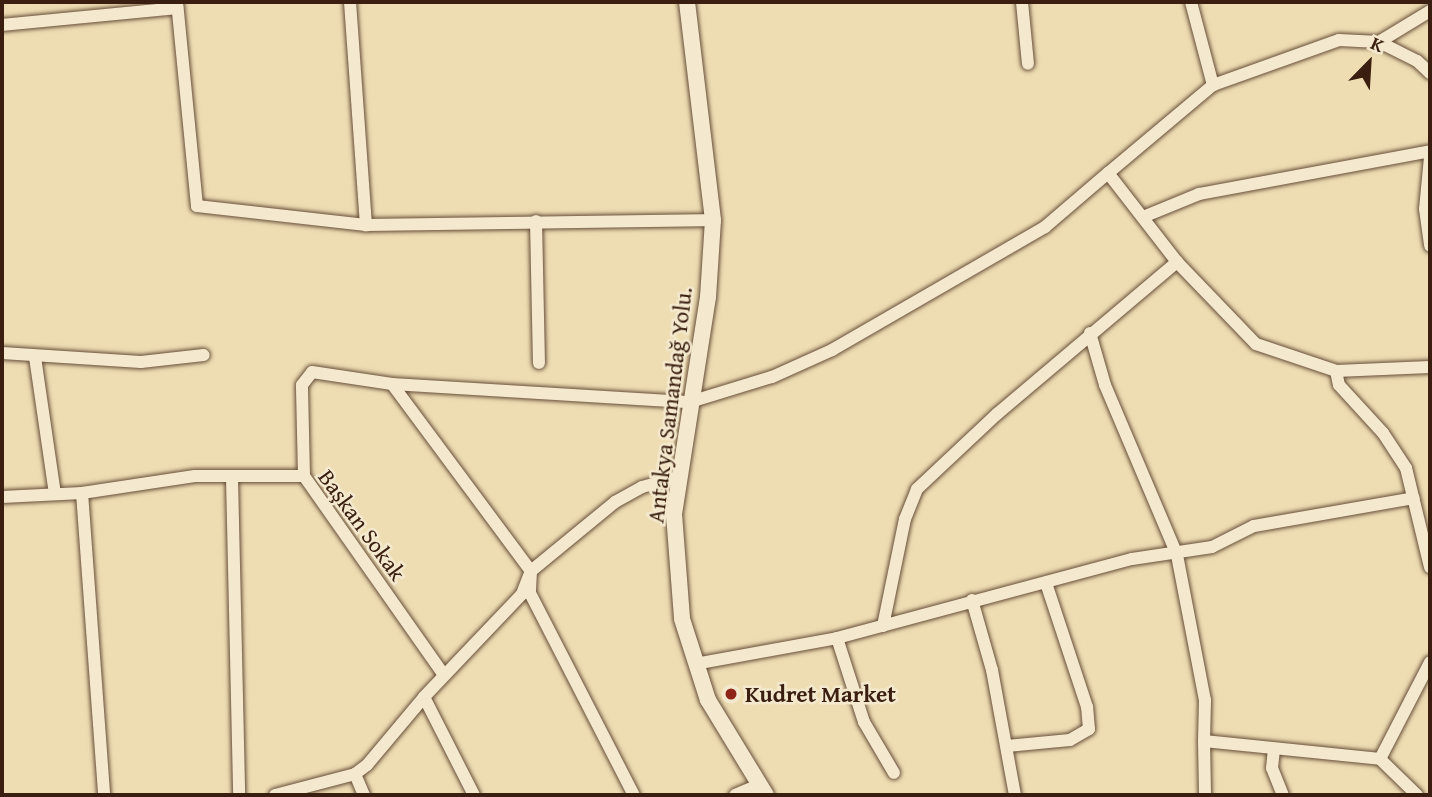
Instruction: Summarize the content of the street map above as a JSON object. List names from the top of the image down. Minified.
{"streets":{"street":["Antakya Samandağ Yolu.","Başkan Sokak"]},"places":["Kudret Market"],"north":"top right"}
